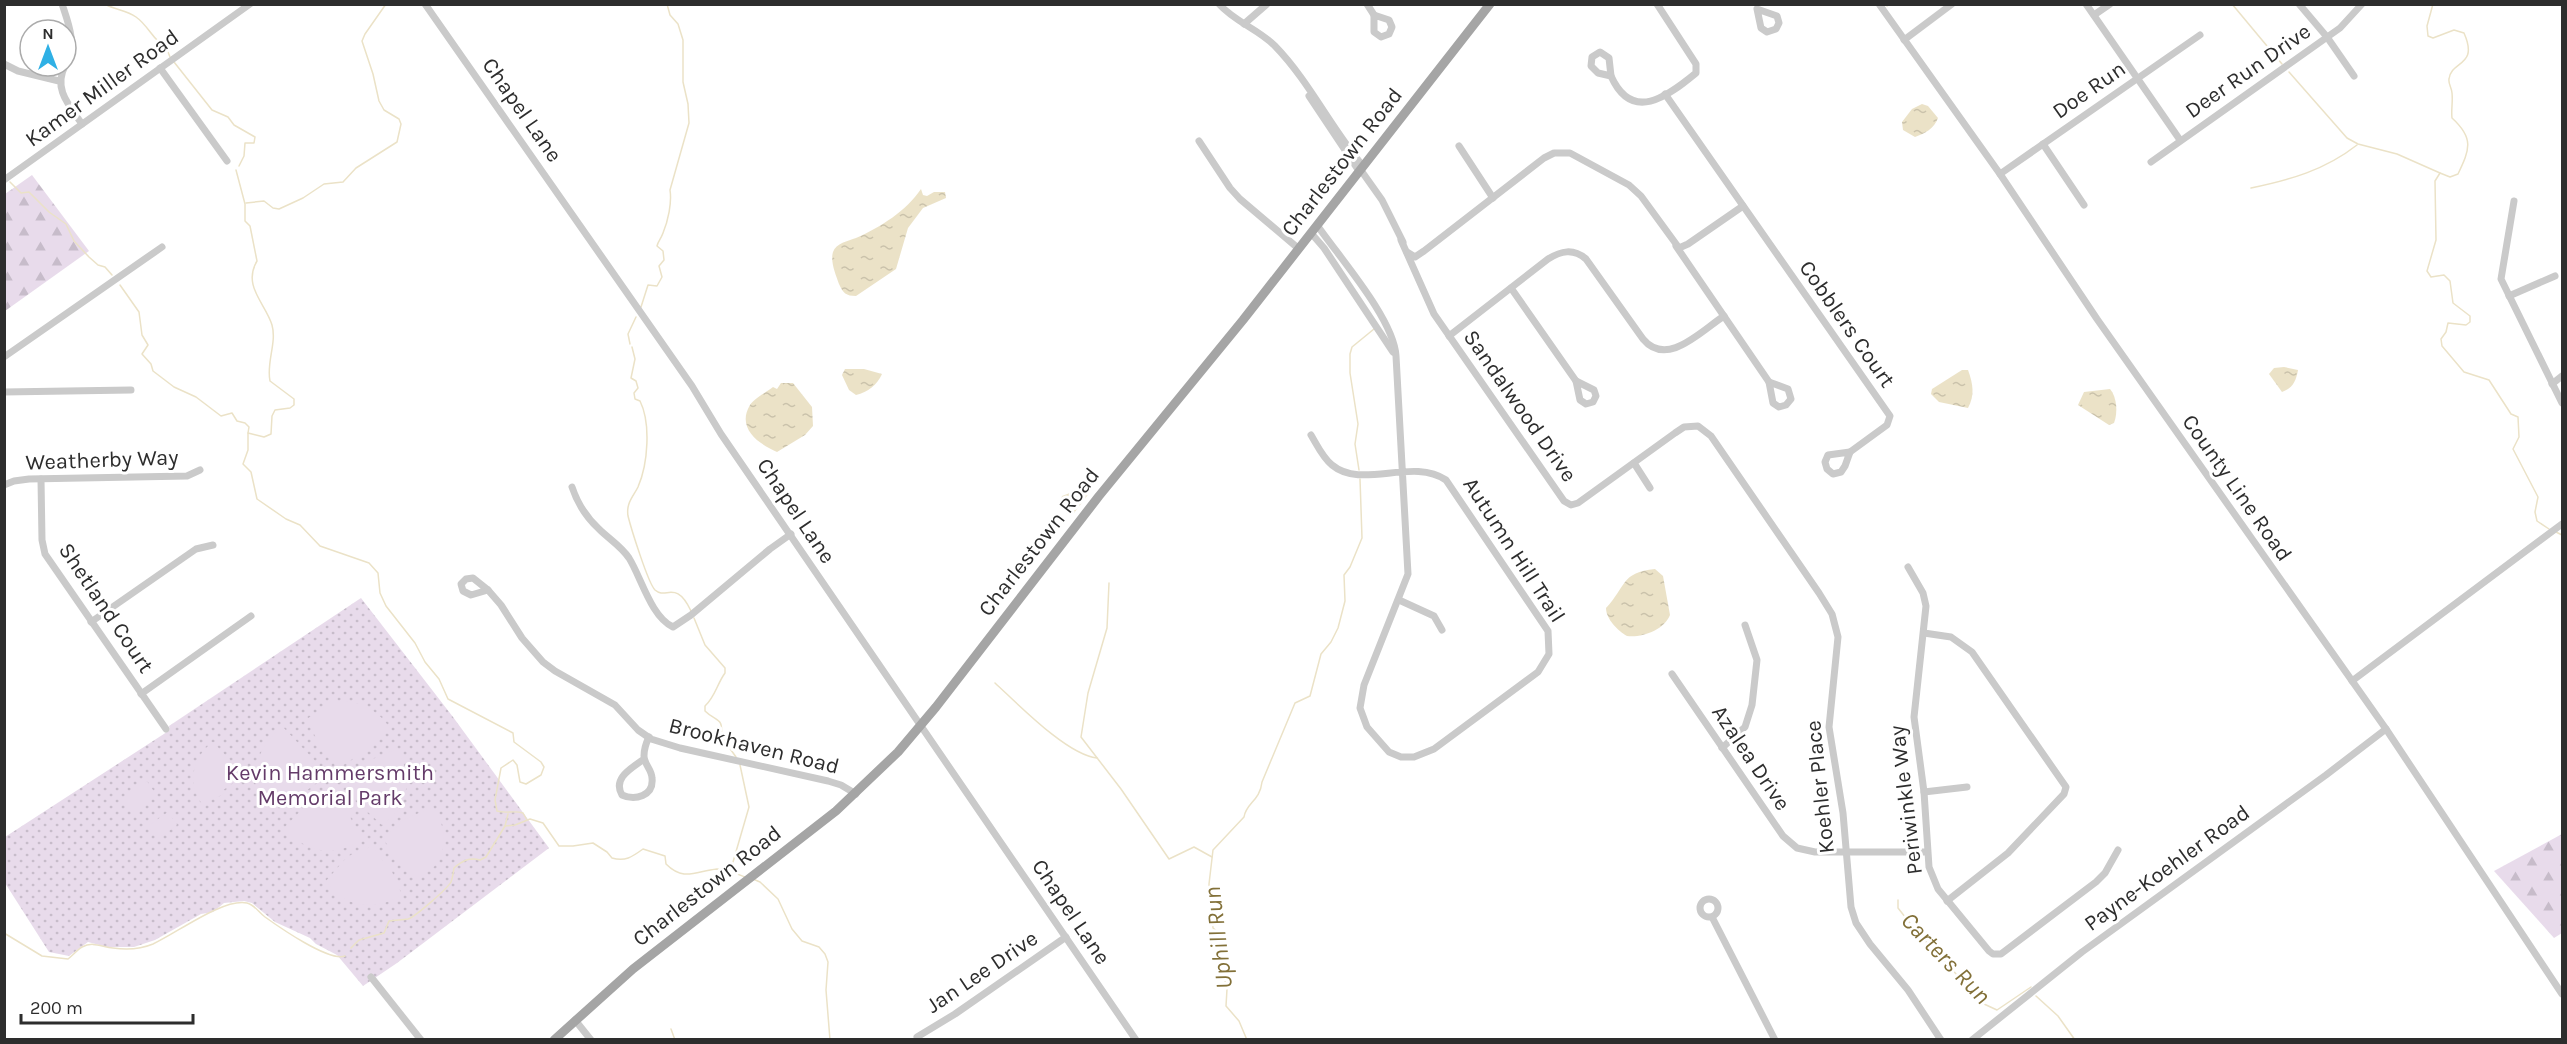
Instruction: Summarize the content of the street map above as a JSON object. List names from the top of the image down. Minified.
{"streets":{"main road":["Charlestown Road"],"street":["Deer Run Drive","Kamer Miller Road","Doe Run","Chapel Lane","Cobblers Court","Sandalwood Drive","Weatherby Way","County Line Road","Autumn Hill Trail","Shetland Court","Brookhaven Road","Azalea Drive","Koehler Place","Periwinkle Way","Payne-Koehler Road","Jan Lee Drive"]},"crossings":[["Doe Run","County Line Road"],["Chapel Lane","Charlestown Road"],["Chapel Lane","Jan Lee Drive"],["Charlestown Road","Sandalwood Drive"],["Charlestown Road","Autumn Hill Trail"],["Charlestown Road","Brookhaven Road"],["Sandalwood Drive","Koehler Place"],["Weatherby Way","Shetland Court"],["County Line Road","Payne-Koehler Road"],["Azalea Drive","Koehler Place"],["Azalea Drive","Periwinkle Way"]],"water":["Uphill Run","Carters Run"],"parks":["Kevin Hammersmith Memorial Park"],"scale_bar":"200 m","north":"top"}
